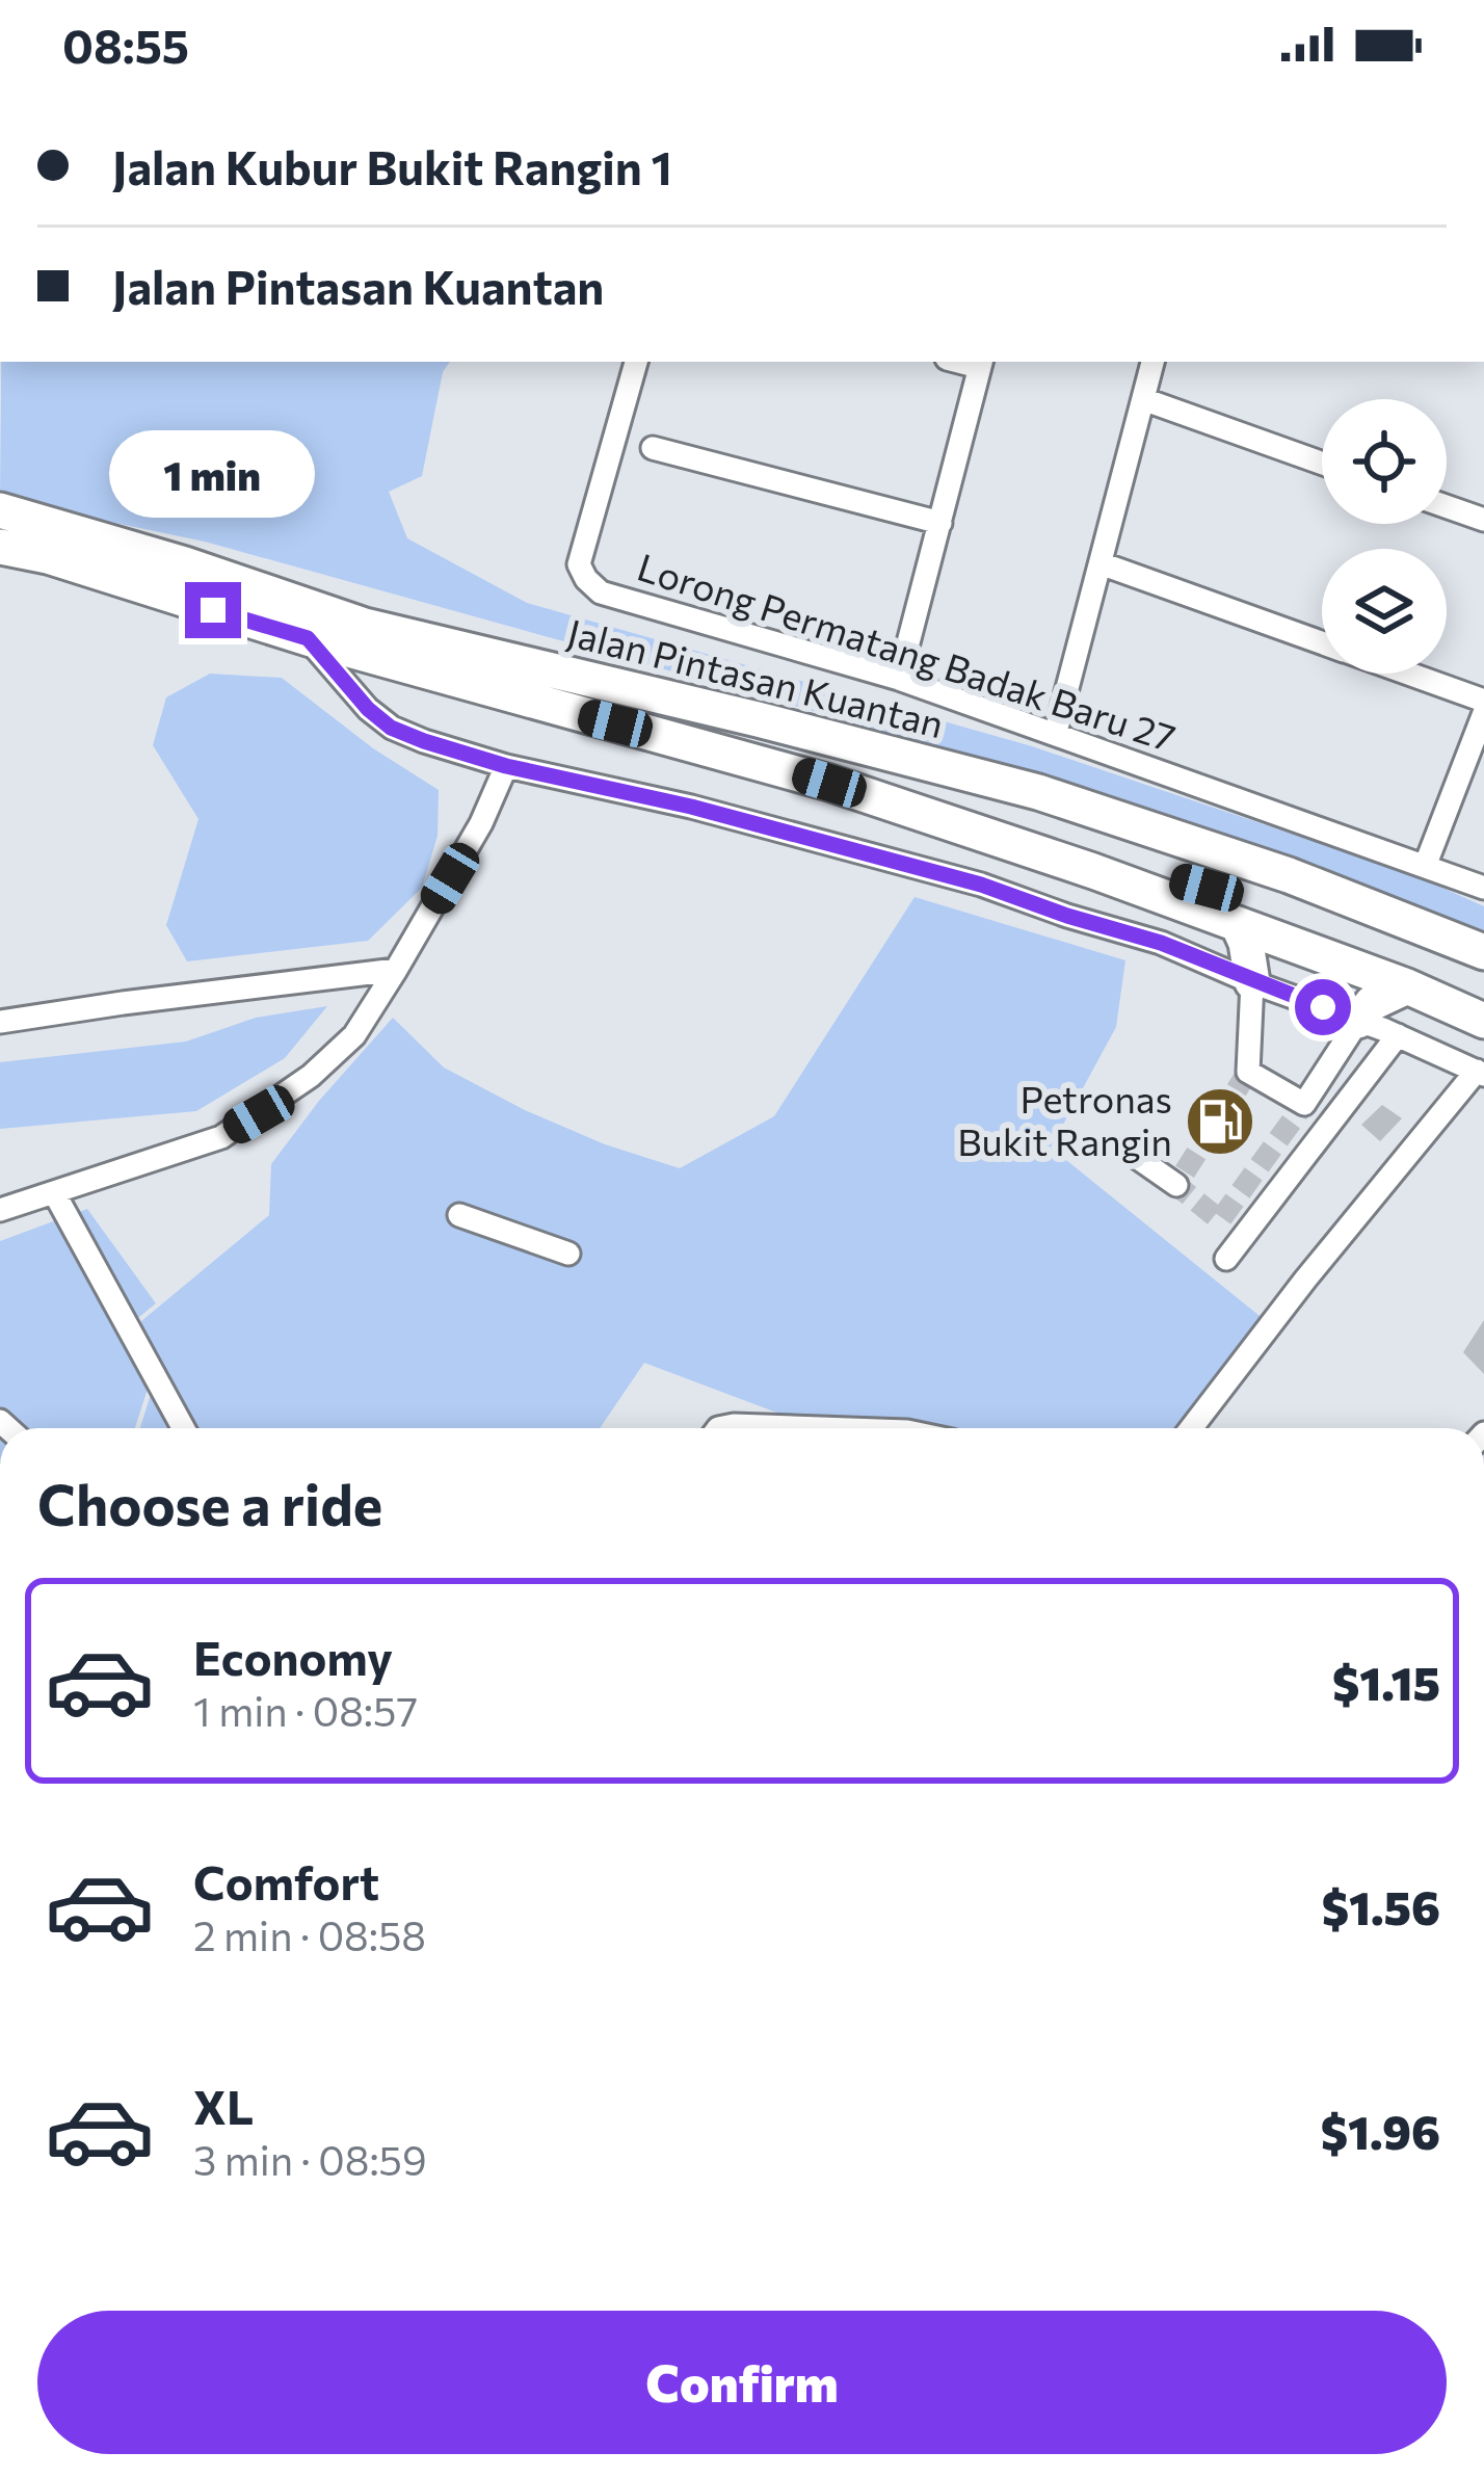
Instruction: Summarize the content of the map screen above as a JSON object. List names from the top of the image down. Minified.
{"streets":{"highway":["Jalan Pintasan Kuantan"],"street":["Lorong Permatang Badak Baru 27"]},"places":{"fuel station":["Petronas Bukit Rangin"]},"page":{"status":"08:55","banner":["Jalan Kubur Bukit Rangin 1","Jalan Pintasan Kuantan"],"bubble":"1 min","heading":"Choose a ride","list":[{"name":"Economy","note":"1 min · 08:57","value":"$1.15"},{"name":"Comfort","note":"2 min · 08:58","value":"$1.56"},{"name":"XL","note":"3 min · 08:59","value":"$1.96"}],"buttons":"Confirm"}}
